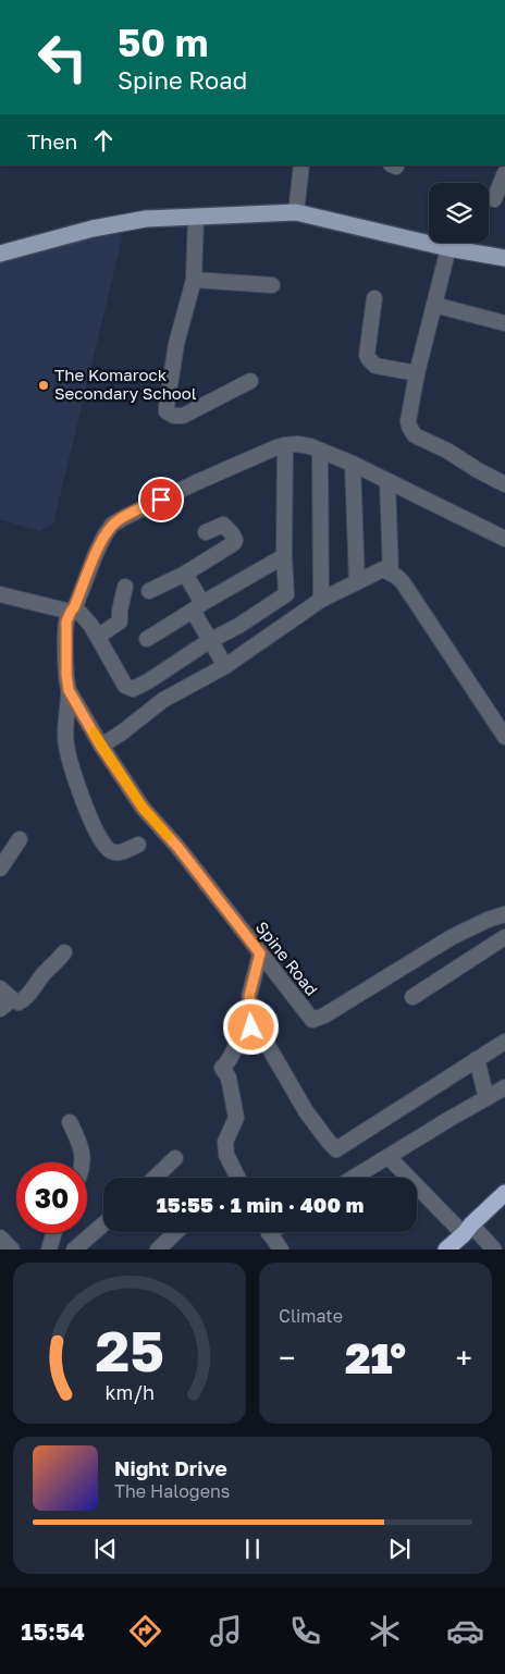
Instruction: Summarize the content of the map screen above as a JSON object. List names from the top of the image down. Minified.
{"streets":{"street":["Spine Road"]},"places":["The Komarock Secondary School"],"page":{"turn":["50 m","Spine Road"],"then":"Then","limit":"30","trip":"15:55 · 1 min · 400 m","tile":"Climate","heat":["−","21°","+"],"song":["Night Drive","The Halogens"],"tabs":"15:54","gauge":["25","km/h"]}}
